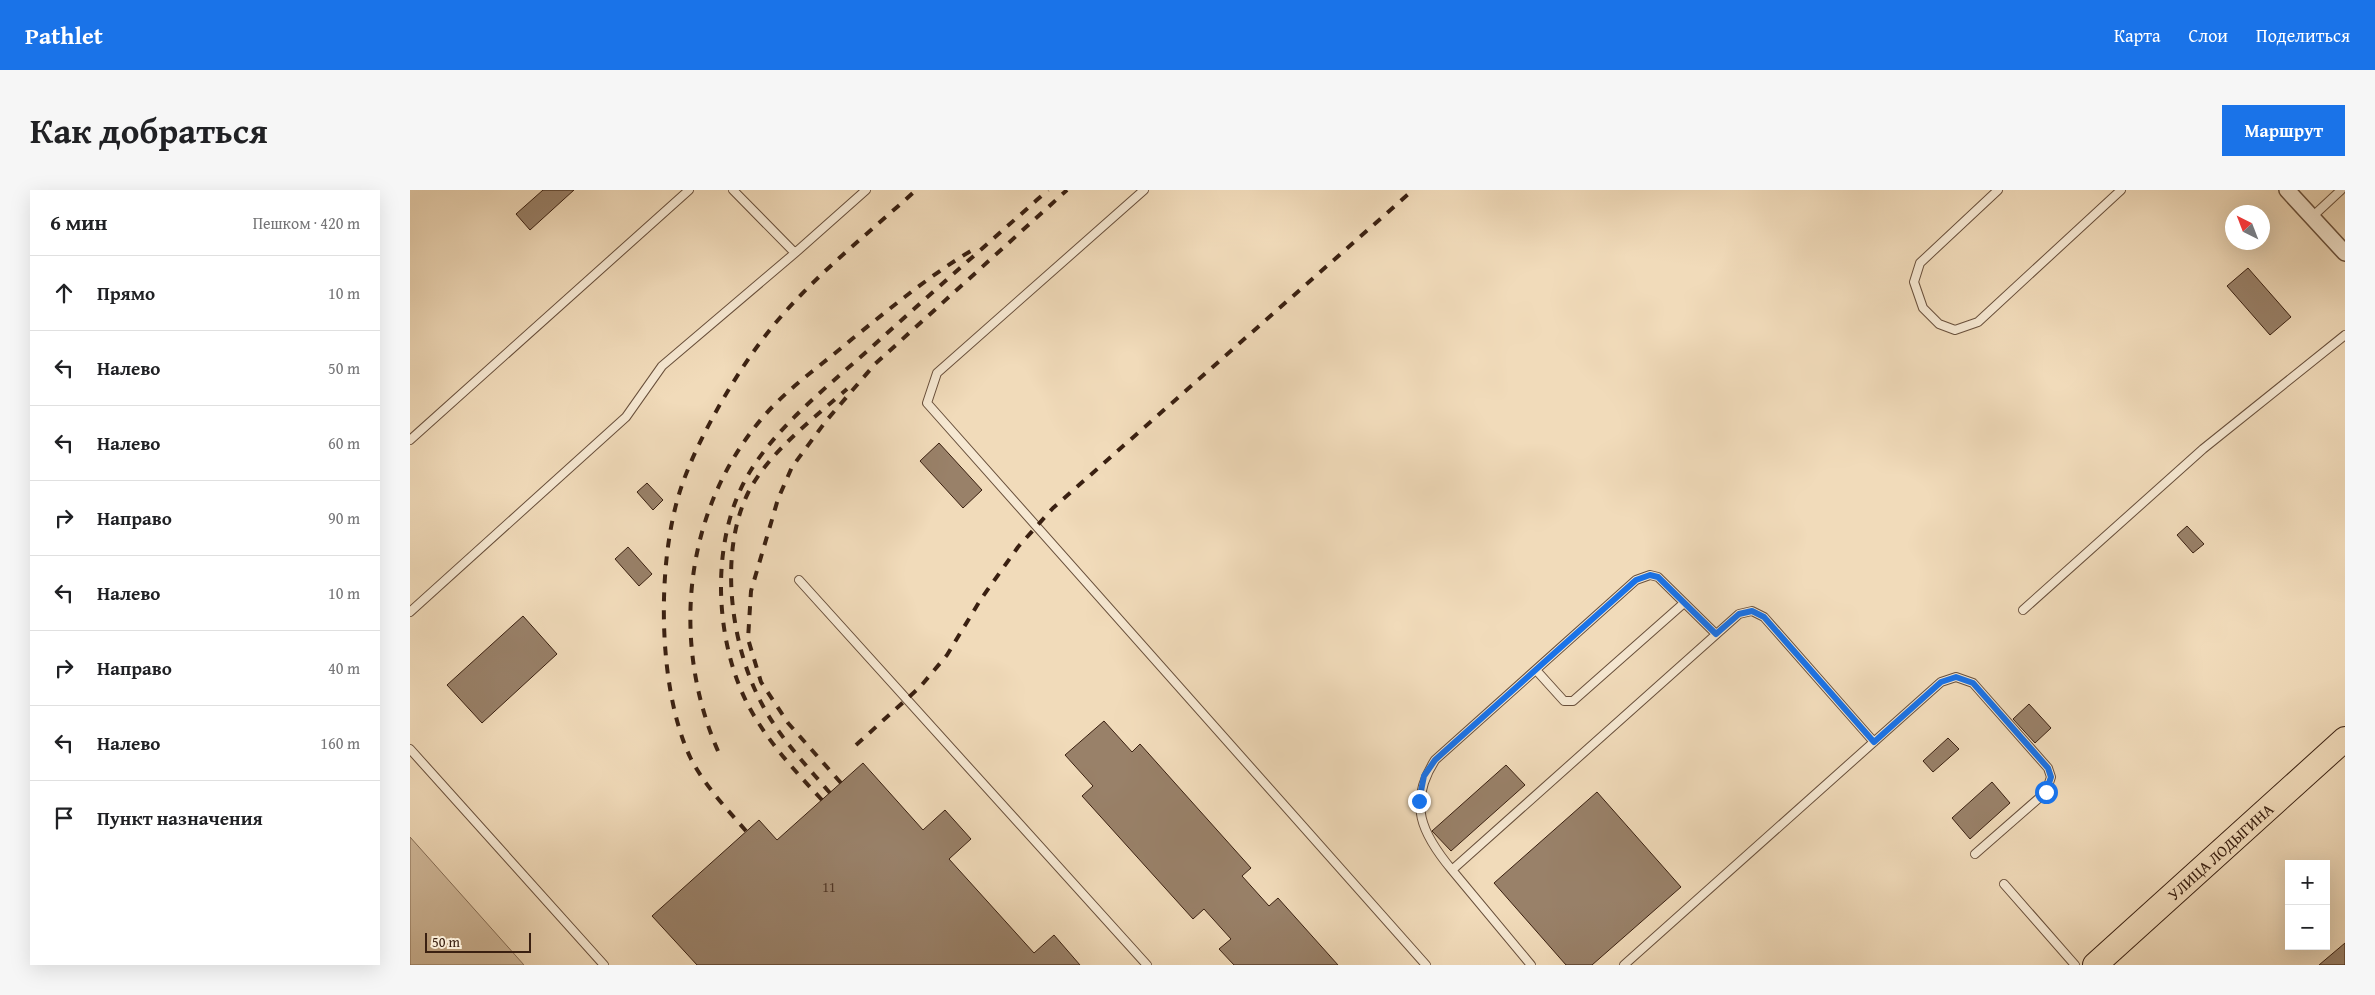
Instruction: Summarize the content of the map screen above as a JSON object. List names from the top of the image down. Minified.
{"streets":{"main road":["УЛИЦА ЛОДЫГИНА"]},"house_numbers":["11"],"scale_bar":"50 m","north":"top left","page":{"header":"Pathlet","nav":["Карта","Слои","Поделиться"],"title":"Как добраться","buttons":"Маршрут","heading":["6 мин","Пешком · 420 m"],"list":[["Прямо","10 m"],["Налево","50 m"],["Налево","60 m"],["Направо","90 m"],["Налево","10 m"],["Направо","40 m"],["Налево","160 m"],"Пункт назначения"],"map_buttons":["+","−"],"scale":"50 m"}}
